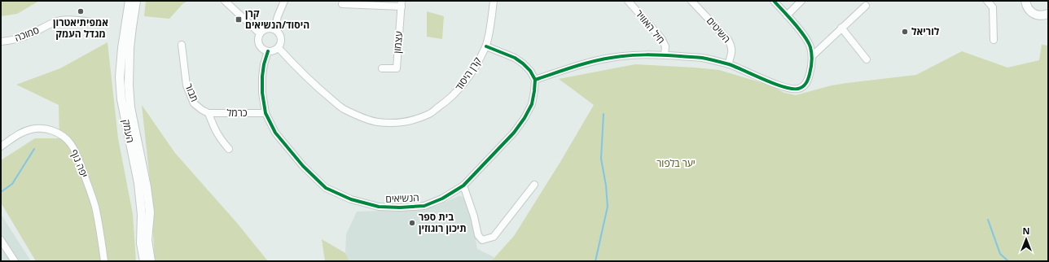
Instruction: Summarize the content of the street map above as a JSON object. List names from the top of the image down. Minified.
{"streets":{"main road":["העמק"],"street":["חיל האוויר","השיטים","סמוכה","עצמון","קרן היסוד","תבור","כרמל","יפה נוף","הנשיאים"]},"crossings":[["קרן היסוד","הנשיאים"],["תבור","כרמל"],["כרמל","הנשיאים"]],"parks":["יער בלפור"],"places":{"other":["אמפיתיאטרון מגדל העמק","לוריאל","בית ספר תיכון רוגוזין"],"transit":["קרן היסוד/הנשיאים"]},"north":"top"}
